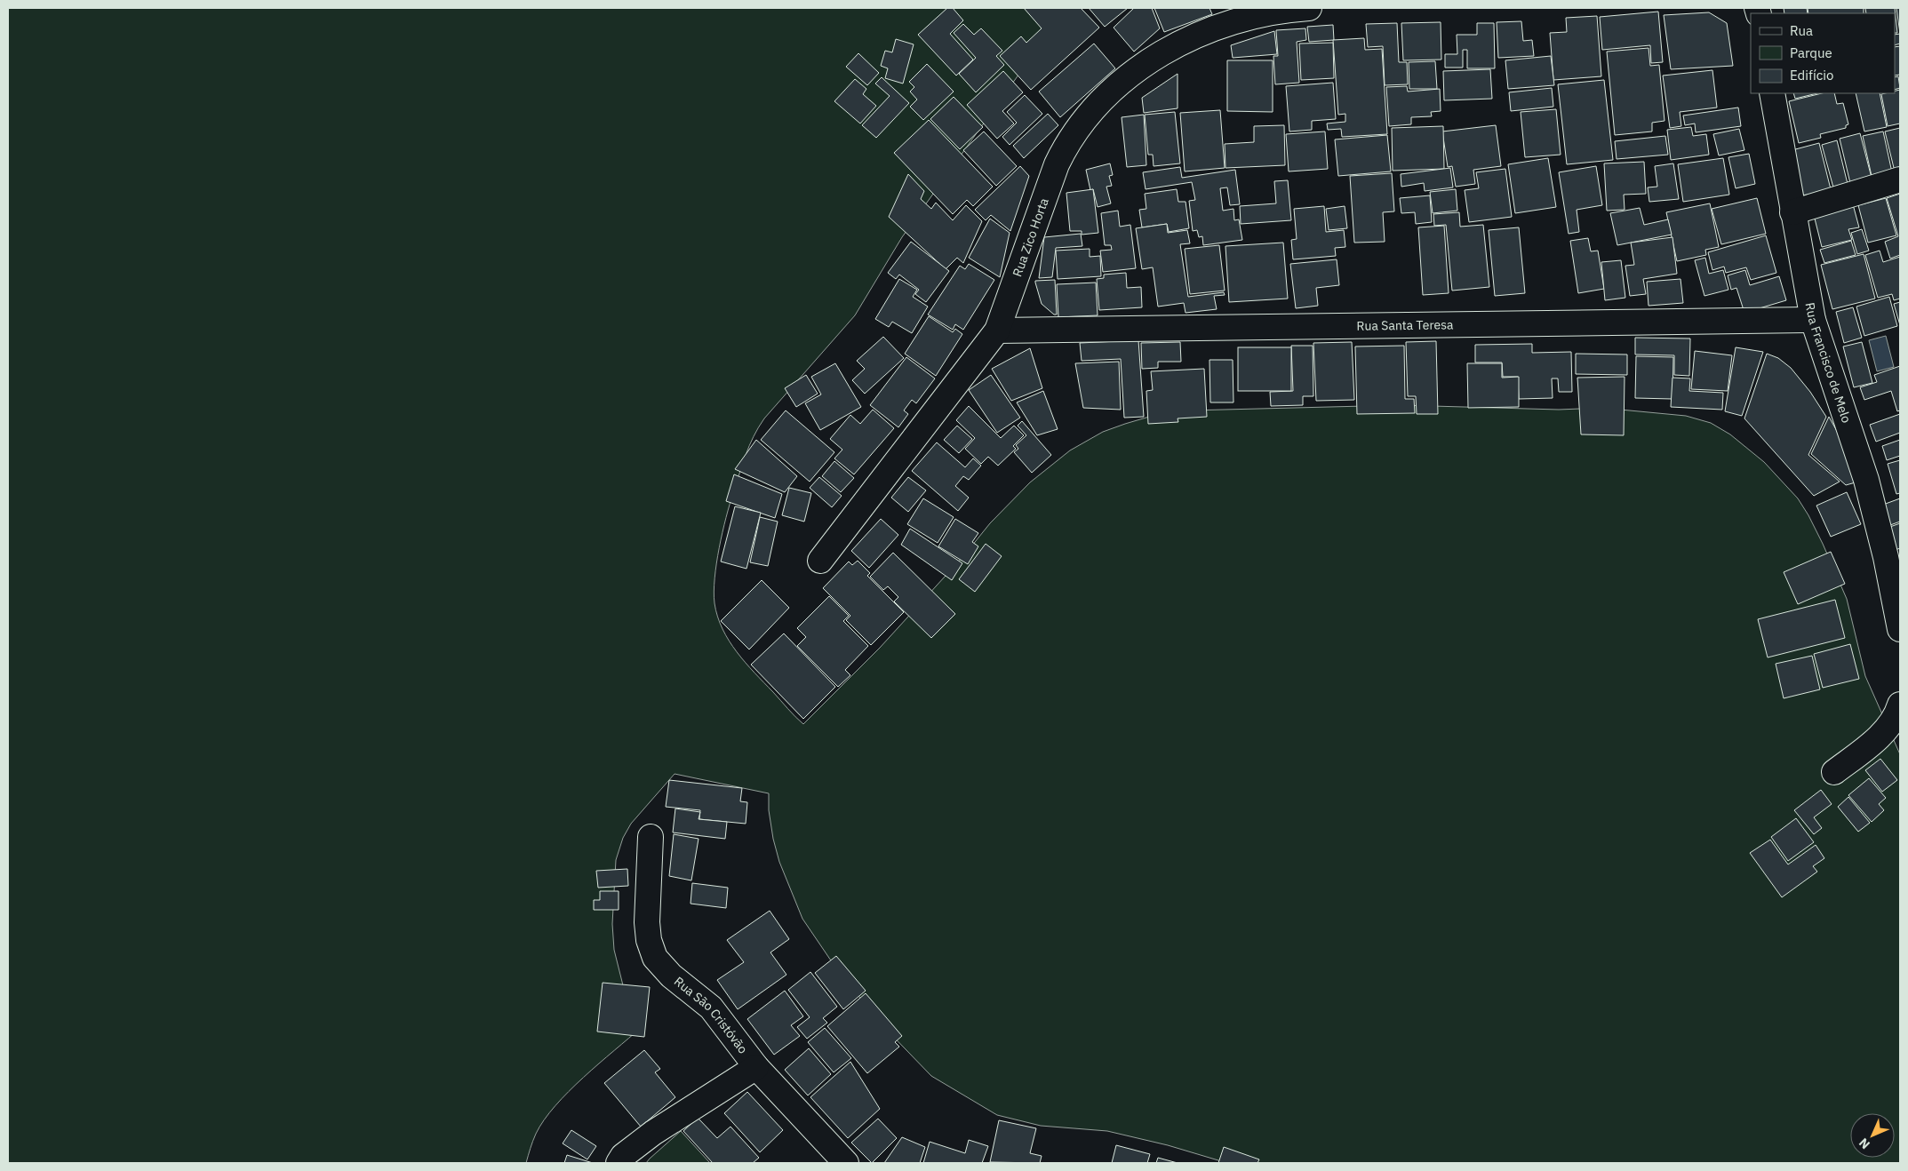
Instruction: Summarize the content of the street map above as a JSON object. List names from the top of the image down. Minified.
{"streets":{"street":["Rua Zico Horta","Rua Santa Teresa","Rua Francisco de Melo","Rua São Cristóvão"]},"crossings":[["Rua Zico Horta","Rua Santa Teresa"],["Rua Santa Teresa","Rua Francisco de Melo"]],"legend":["Rua","Parque","Edifício"],"north":"bottom left"}
